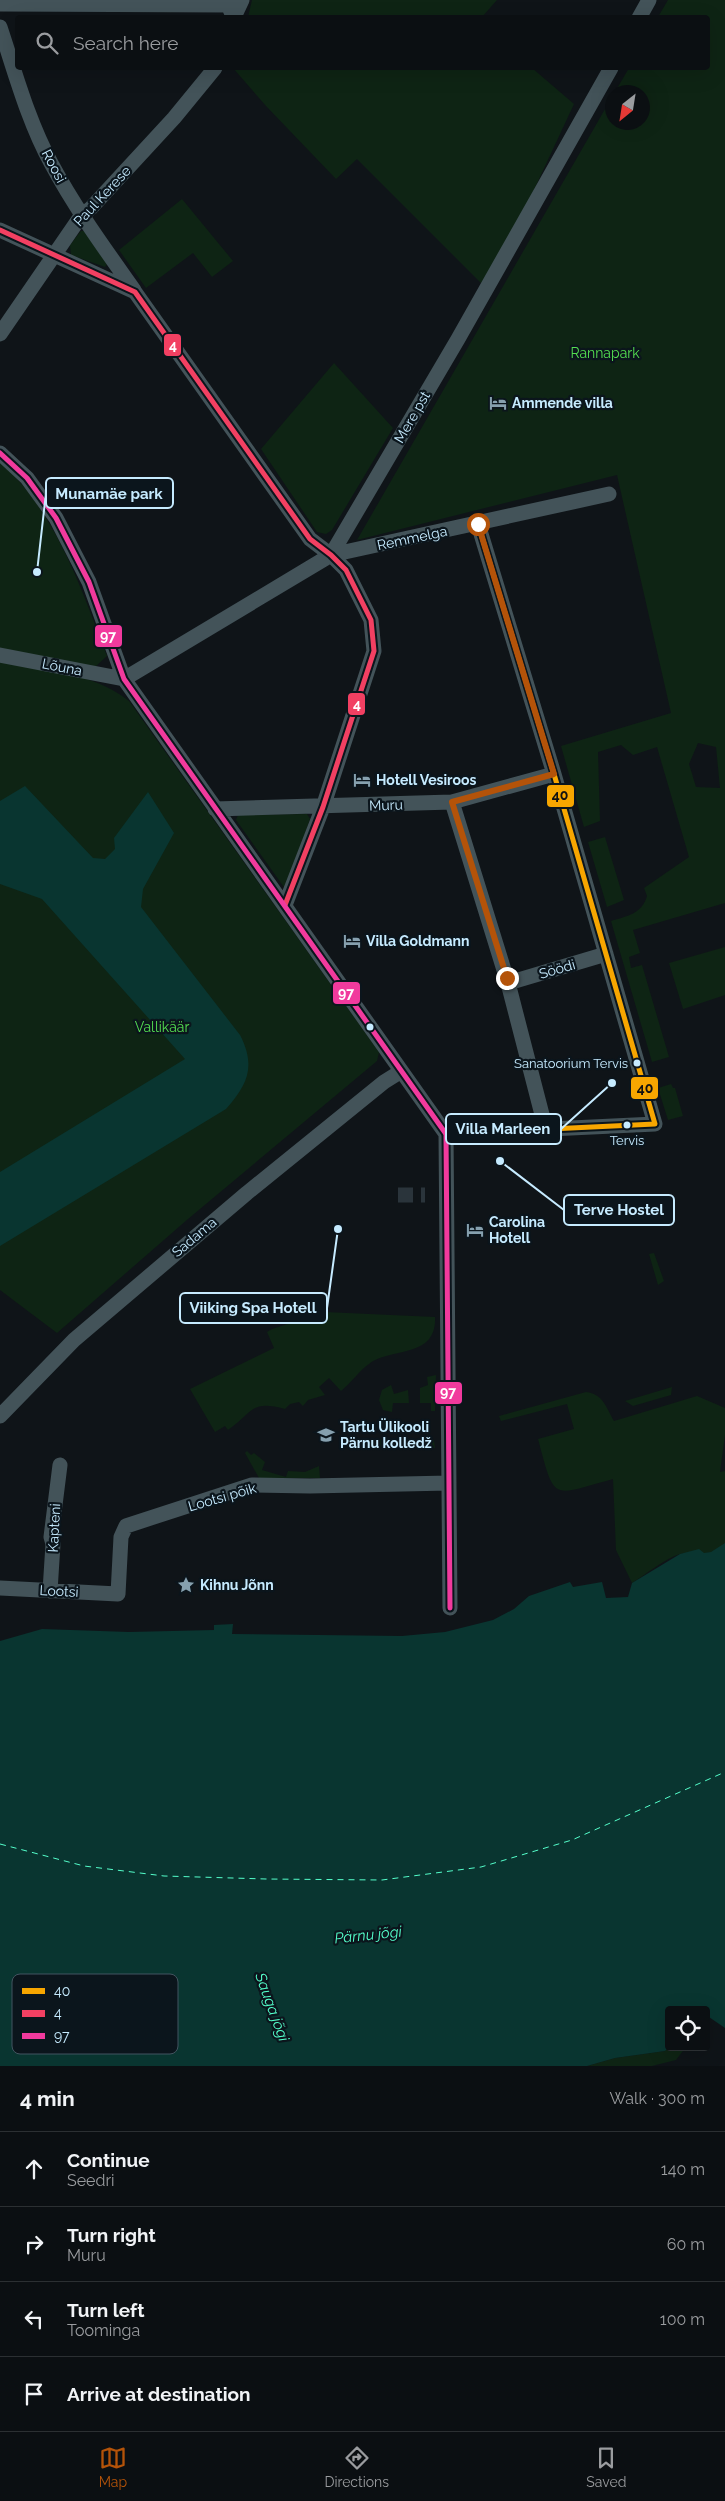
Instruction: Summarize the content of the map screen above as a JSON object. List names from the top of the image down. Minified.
{"streets":{"street":["Roosi","Paul Kerese","Mere pst","Remmelga","Lõuna","Muru","Söödi","Sadama","Lootsi põik","Kapteni","Lootsi"]},"crossings":[["Roosi","Paul Kerese"],["Roosi","Mere pst"],["Roosi","Remmelga"],["Roosi","Muru"],["Mere pst","Remmelga"],["Mere pst","Lõuna"],["Lootsi põik","Lootsi"],["Kapteni","Lootsi"]],"water":["Pärnu jõgi","Sauga jõgi"],"parks":["Rannapark","Vallikäär"],"places":{"hotel":["Ammende villa","Hotell Vesiroos","Villa Goldmann","Carolina Hotell"],"other":["Munamäe park","Sanatoorium Tervis","Villa Marleen","Tervis","Terve Hostel","Viiking Spa Hotell"],"school or university":["Tartu Ülikooli Pärnu kolledž"],"place":["Kihnu Jõnn"]},"lines":["transit line 4","transit line 97","transit line 40"],"legend":["40","4","97"],"north":"bottom left","page":{"search":"Search here","heading":["4 min","Walk · 300 m"],"list":[["Continue","Seedri","140 m"],["Turn right","Muru","60 m"],["Turn left","Toominga","100 m"],"Arrive at destination"],"nav":["Map","Directions","Saved"]}}
